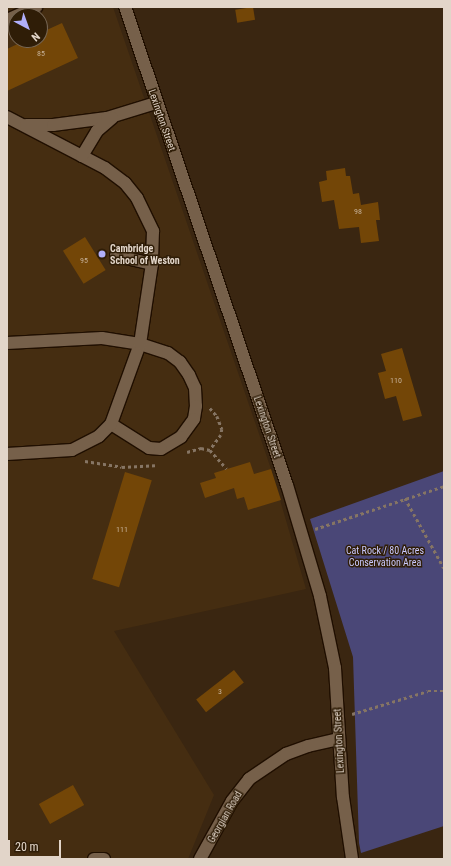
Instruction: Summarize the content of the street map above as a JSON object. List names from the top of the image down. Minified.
{"streets":{"street":["Lexington Street","Georgian Road"]},"crossings":[["Lexington Street","Georgian Road"]],"parks":["Cat Rock / 80 Acres Conservation Area"],"places":["Cambridge School of Weston"],"house_numbers":["85","98","95","110","111","3"],"scale_bar":"20 m","north":"bottom right"}
